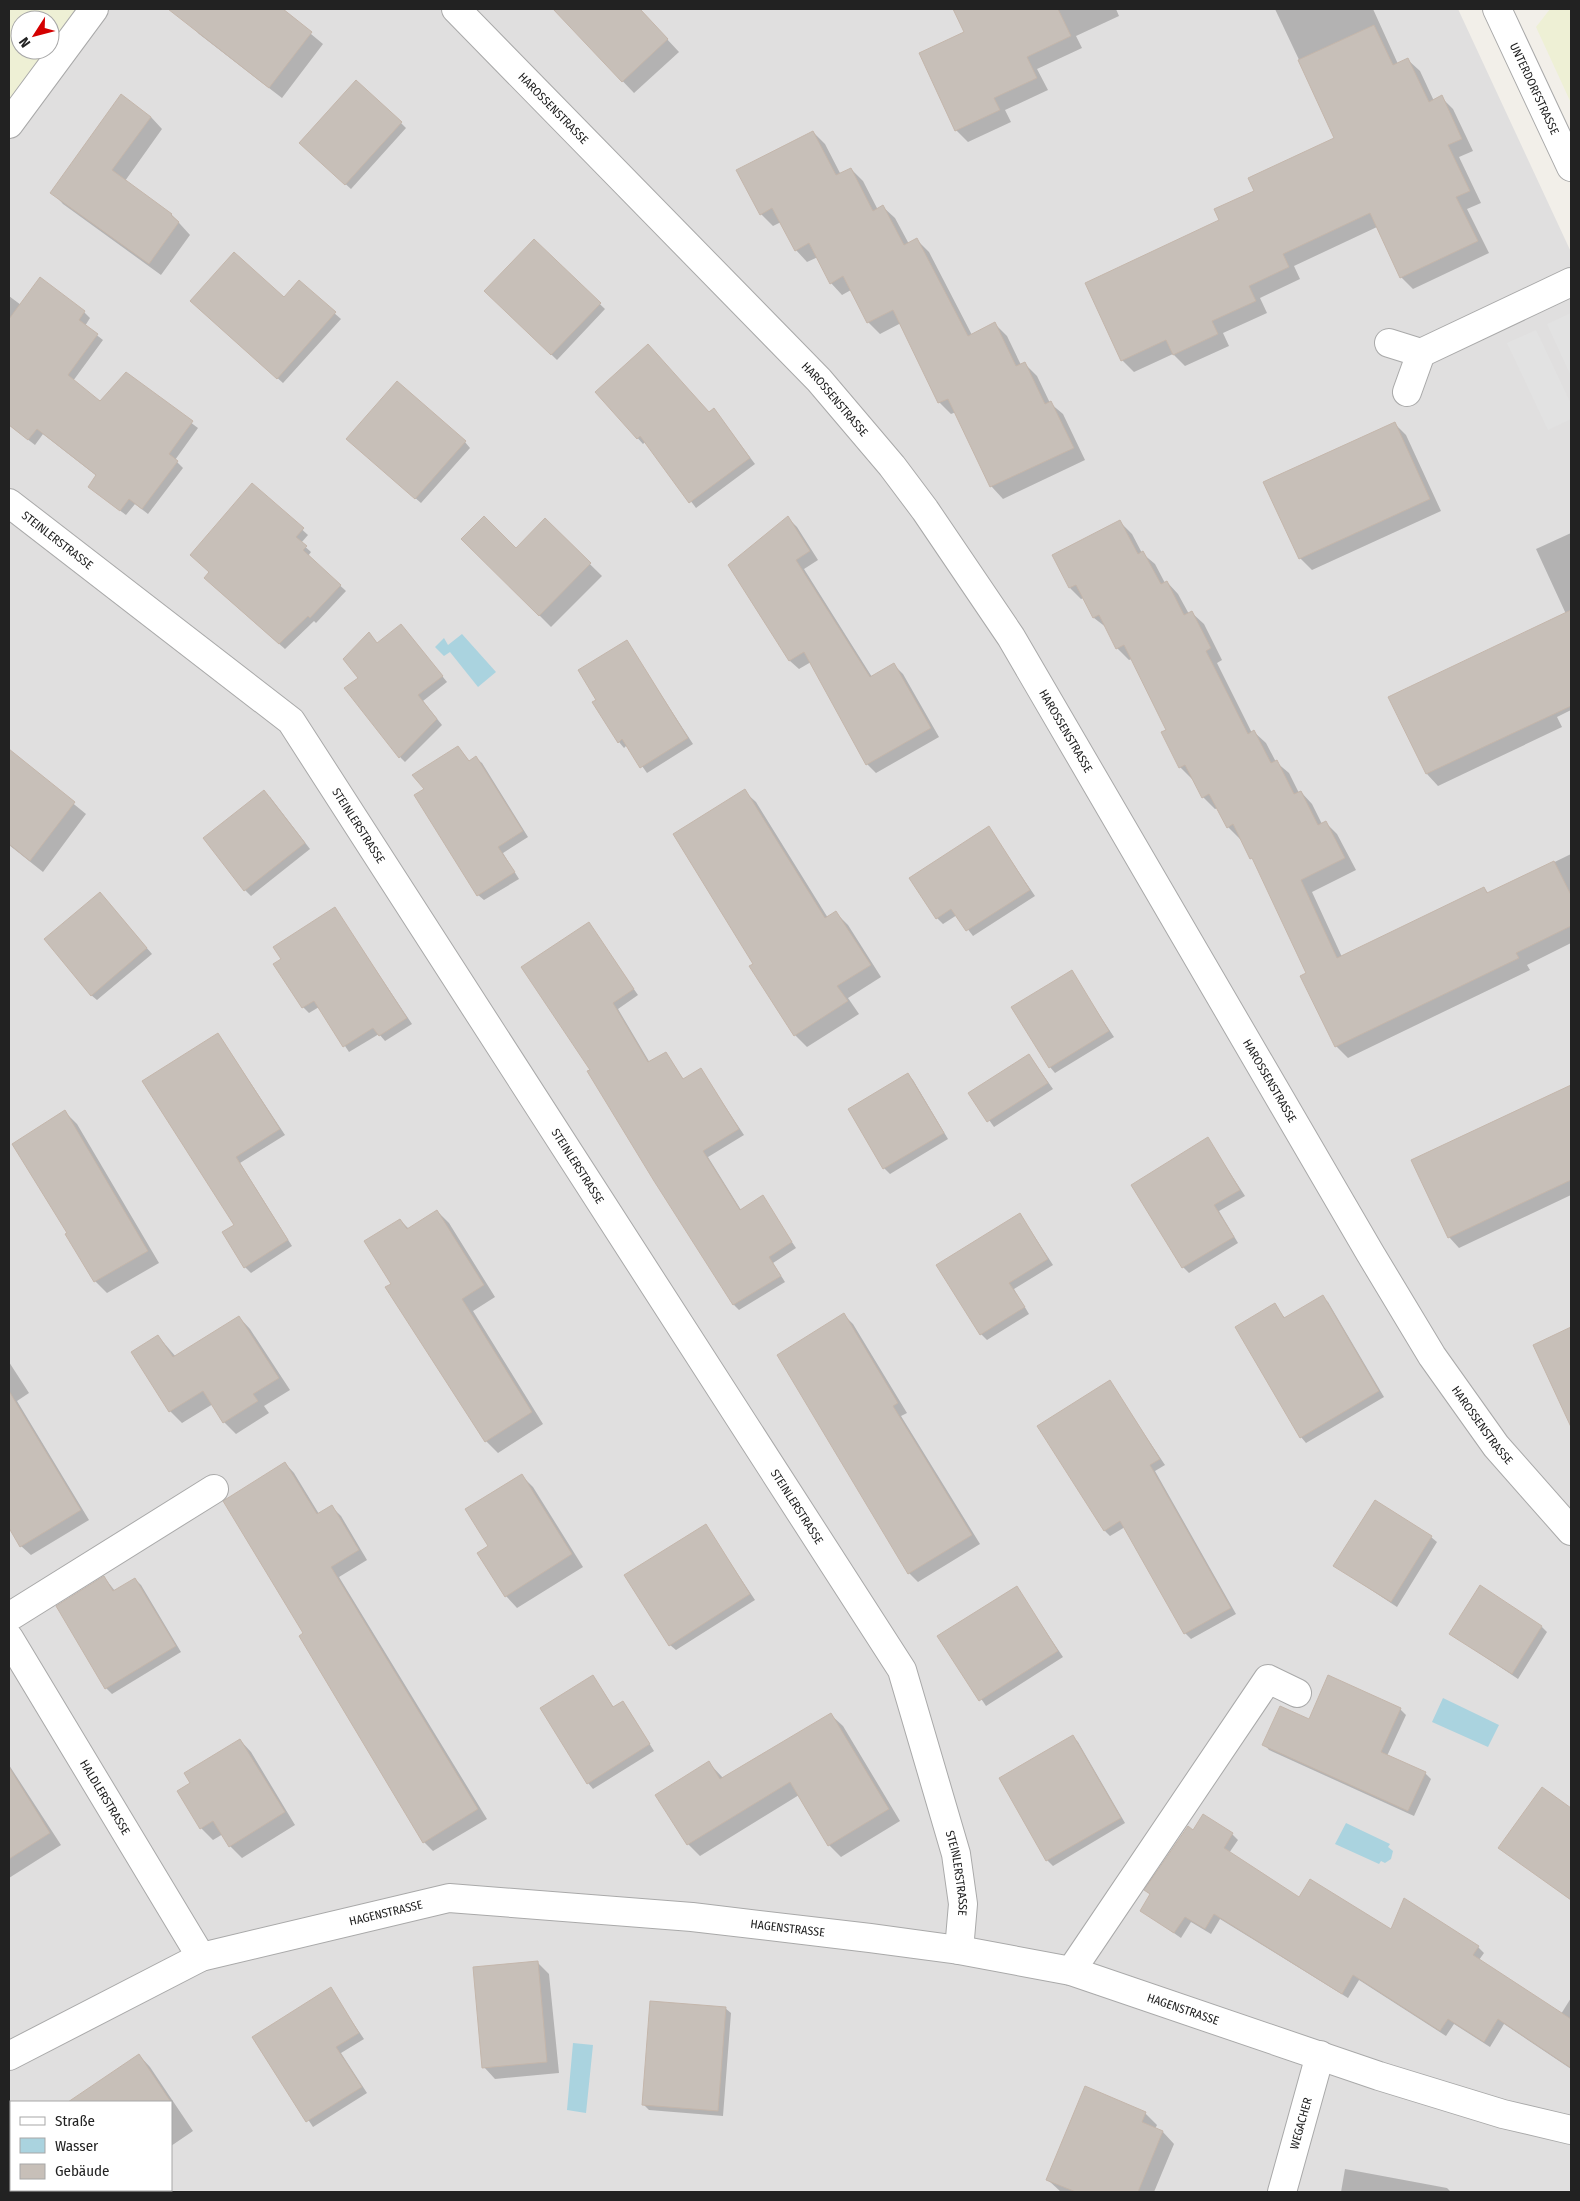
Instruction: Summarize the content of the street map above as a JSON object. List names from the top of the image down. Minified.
{"streets":{"street":["UNTERDORFSTRASSE","HAROSSENSTRASSE","STEINLERSTRASSE","HALDLERSTRASSE","HAGENSTRASSE","WEGACHER"]},"crossings":[["STEINLERSTRASSE","HAGENSTRASSE"],["HALDLERSTRASSE","HAGENSTRASSE"],["HAGENSTRASSE","WEGACHER"]],"legend":["Straße","Wasser","Gebäude"],"north":"bottom left"}
